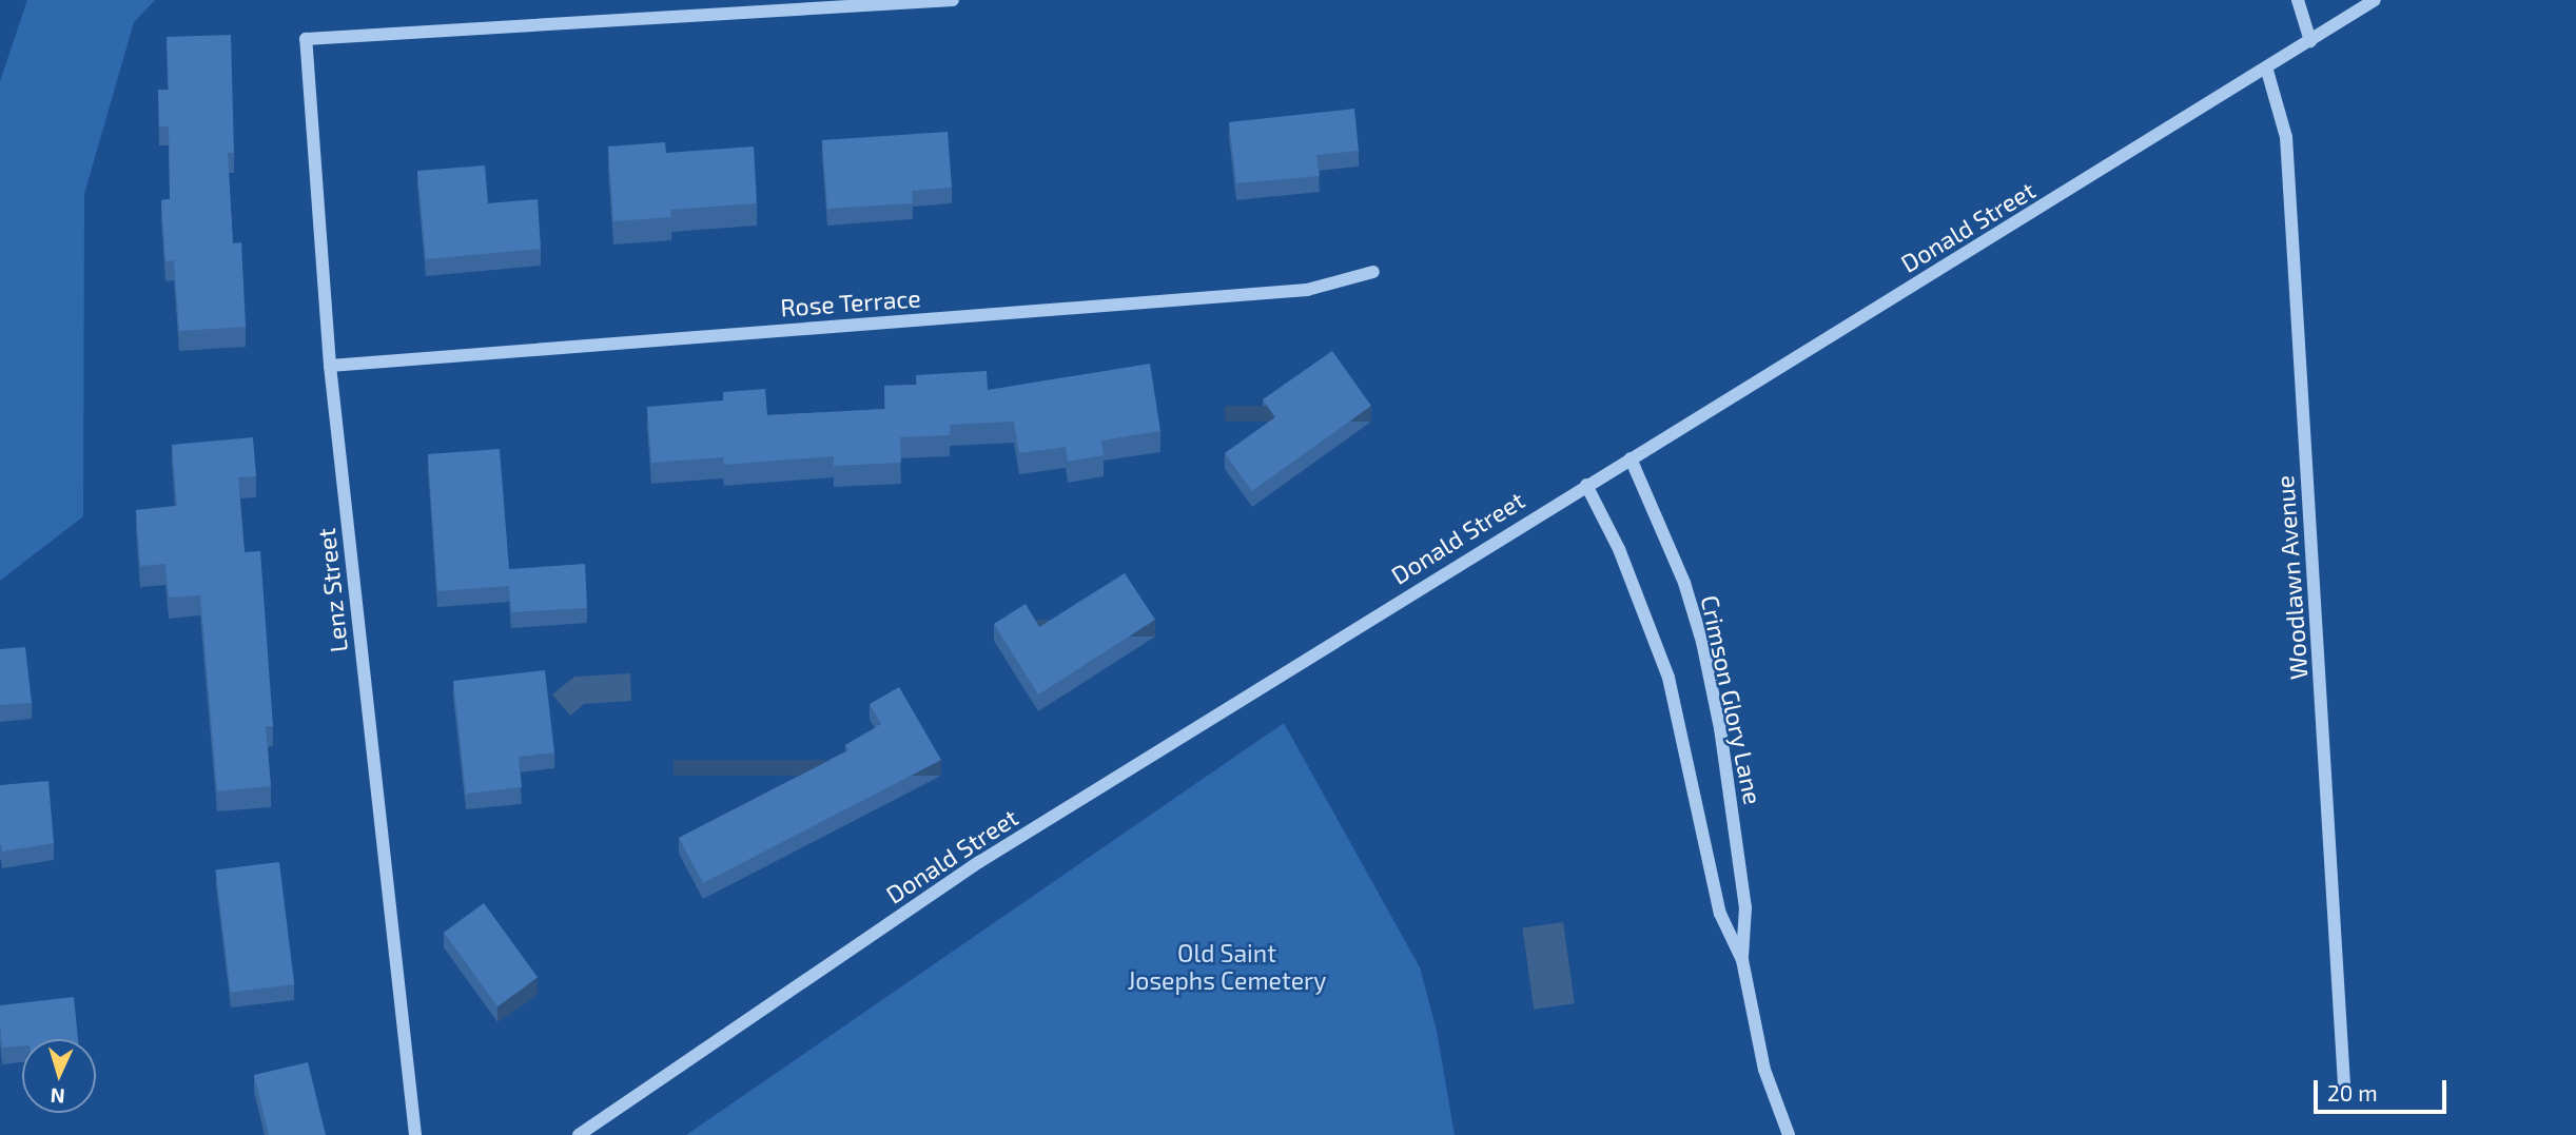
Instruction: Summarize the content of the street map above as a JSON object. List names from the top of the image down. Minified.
{"streets":{"street":["Donald Street","Rose Terrace","Woodlawn Avenue","Lenz Street","Crimson Glory Lane"]},"crossings":[["Donald Street","Woodlawn Avenue"],["Donald Street","Crimson Glory Lane"],["Rose Terrace","Lenz Street"]],"parks":["Old Saint Josephs Cemetery"],"scale_bar":"20 m","north":"bottom"}
